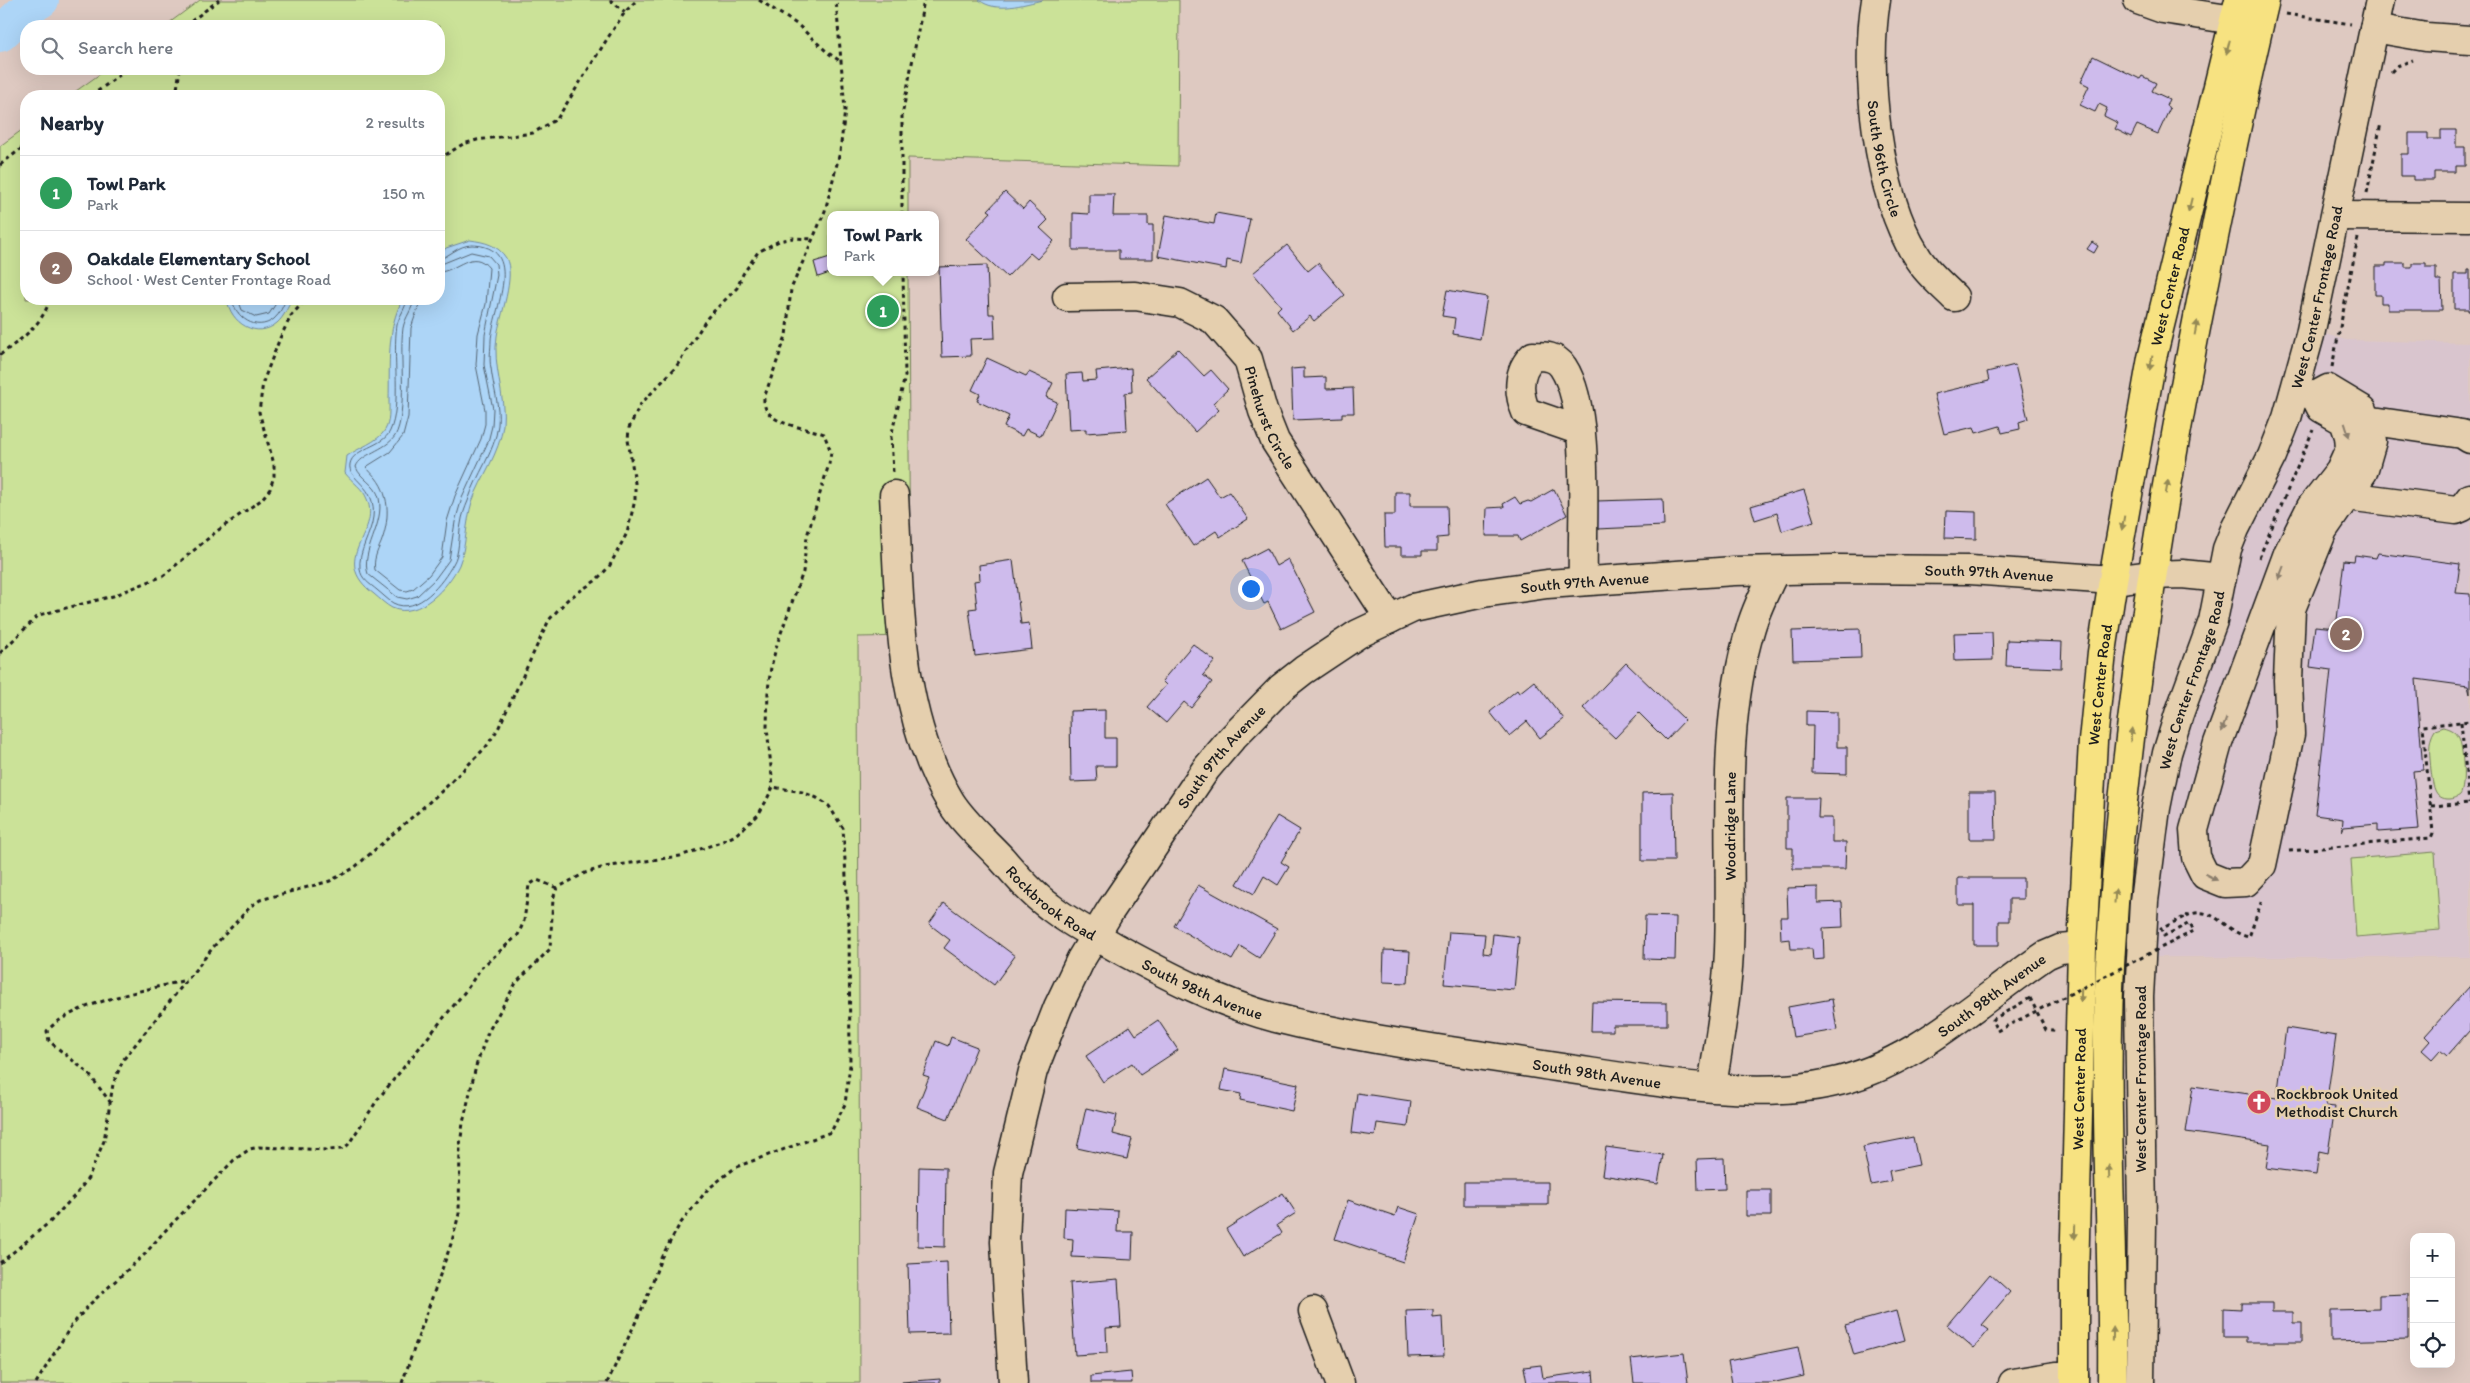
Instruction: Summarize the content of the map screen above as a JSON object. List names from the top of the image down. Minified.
{"streets":{"main road":["West Center Road"],"street":["South 96th Circle","West Center Frontage Road","Pinehurst Circle","South 97th Avenue","Woodridge Lane","Rockbrook Road","South 98th Avenue"]},"crossings":[["West Center Road","South 97th Avenue"],["West Center Road","South 98th Avenue"],["West Center Frontage Road","South 97th Avenue"],["Pinehurst Circle","South 97th Avenue"],["South 97th Avenue","Woodridge Lane"],["South 97th Avenue","Rockbrook Road"],["South 97th Avenue","South 98th Avenue"],["Woodridge Lane","South 98th Avenue"],["Rockbrook Road","South 98th Avenue"]],"places":{"church":["Rockbrook United Methodist Church"]},"page":{"search":"Search here","heading":["Nearby","2 results"],"list":[{"mark":"1","name":"Towl Park","note":"Park","value":"150 m"},{"mark":"2","name":"Oakdale Elementary School","note":"School · West Center Frontage Road","value":"360 m"}],"popup":["Towl Park","Park"],"pins":["1","2"],"map_buttons":["+","−"]}}
